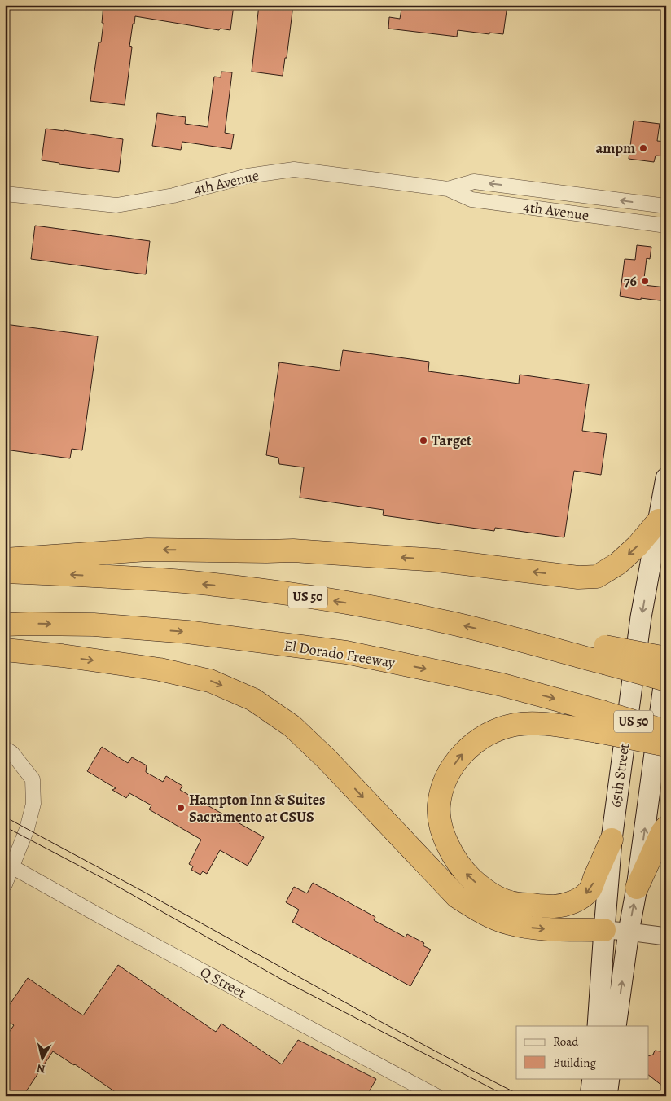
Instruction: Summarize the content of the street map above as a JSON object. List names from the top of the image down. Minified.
{"streets":{"highway":["US 50","El Dorado Freeway"],"main road":["65th Street"],"street":["4th Avenue","Q Street"]},"places":["ampm","76","Target","Hampton Inn & Suites Sacramento at CSUS"],"legend":["Road","Building"],"north":"bottom"}
